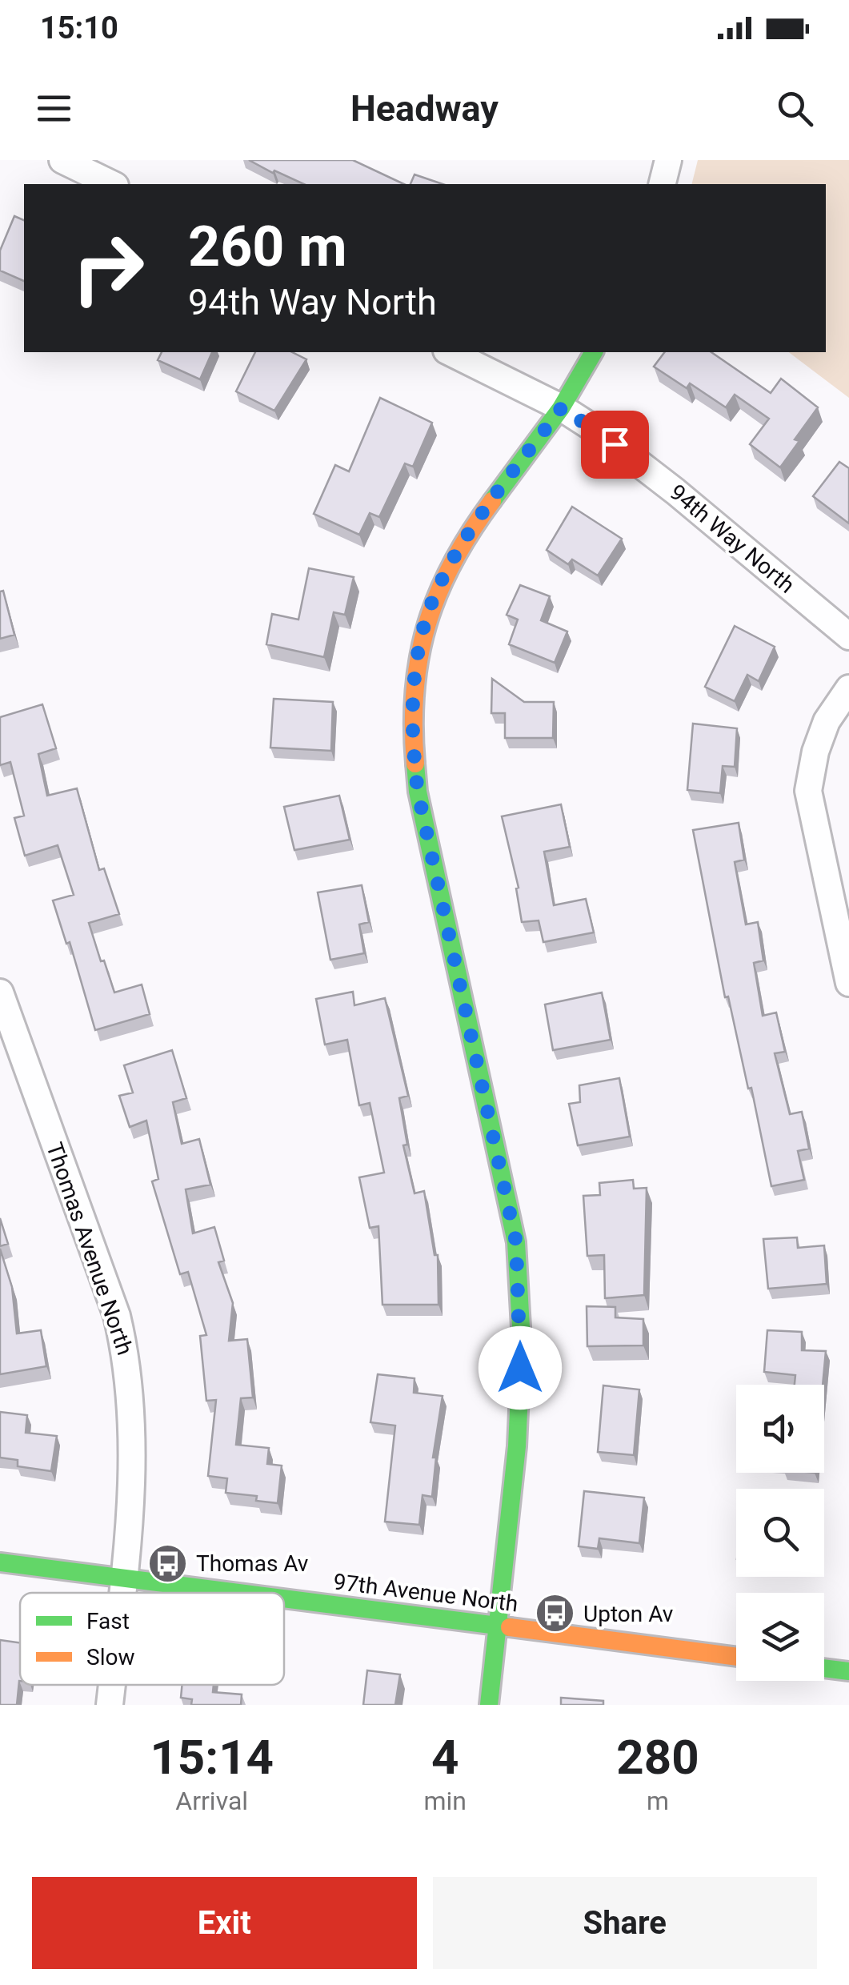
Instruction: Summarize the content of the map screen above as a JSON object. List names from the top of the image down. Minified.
{"streets":{"street":["94th Way North","Thomas Avenue North","97th Avenue North"]},"crossings":[["Thomas Avenue North","97th Avenue North"]],"places":{"bus stop":["Thomas Av","Upton Av"]},"legend":["Fast","Slow"],"page":{"status":"15:10","header":"Headway","turn":["260 m","94th Way North"],"eta":["15:14","Arrival","4","min","280","m"],"buttons":["Exit","Share"]}}
